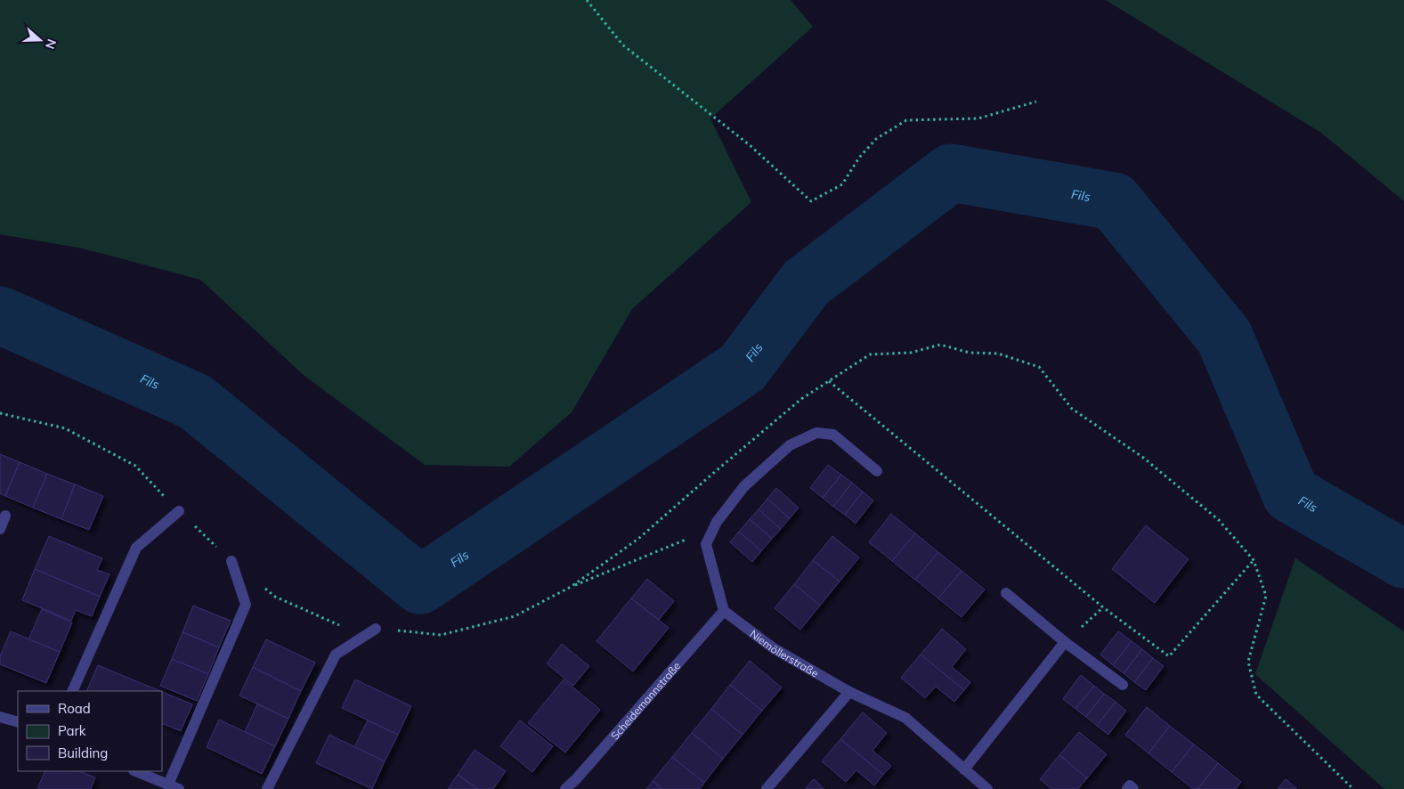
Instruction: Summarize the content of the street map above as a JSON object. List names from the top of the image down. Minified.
{"streets":{"street":["Niemöllerstraße","Scheidemannstraße"]},"crossings":[["Niemöllerstraße","Scheidemannstraße"]],"water":["Fils"],"legend":["Road","Park","Building"],"north":"right"}
